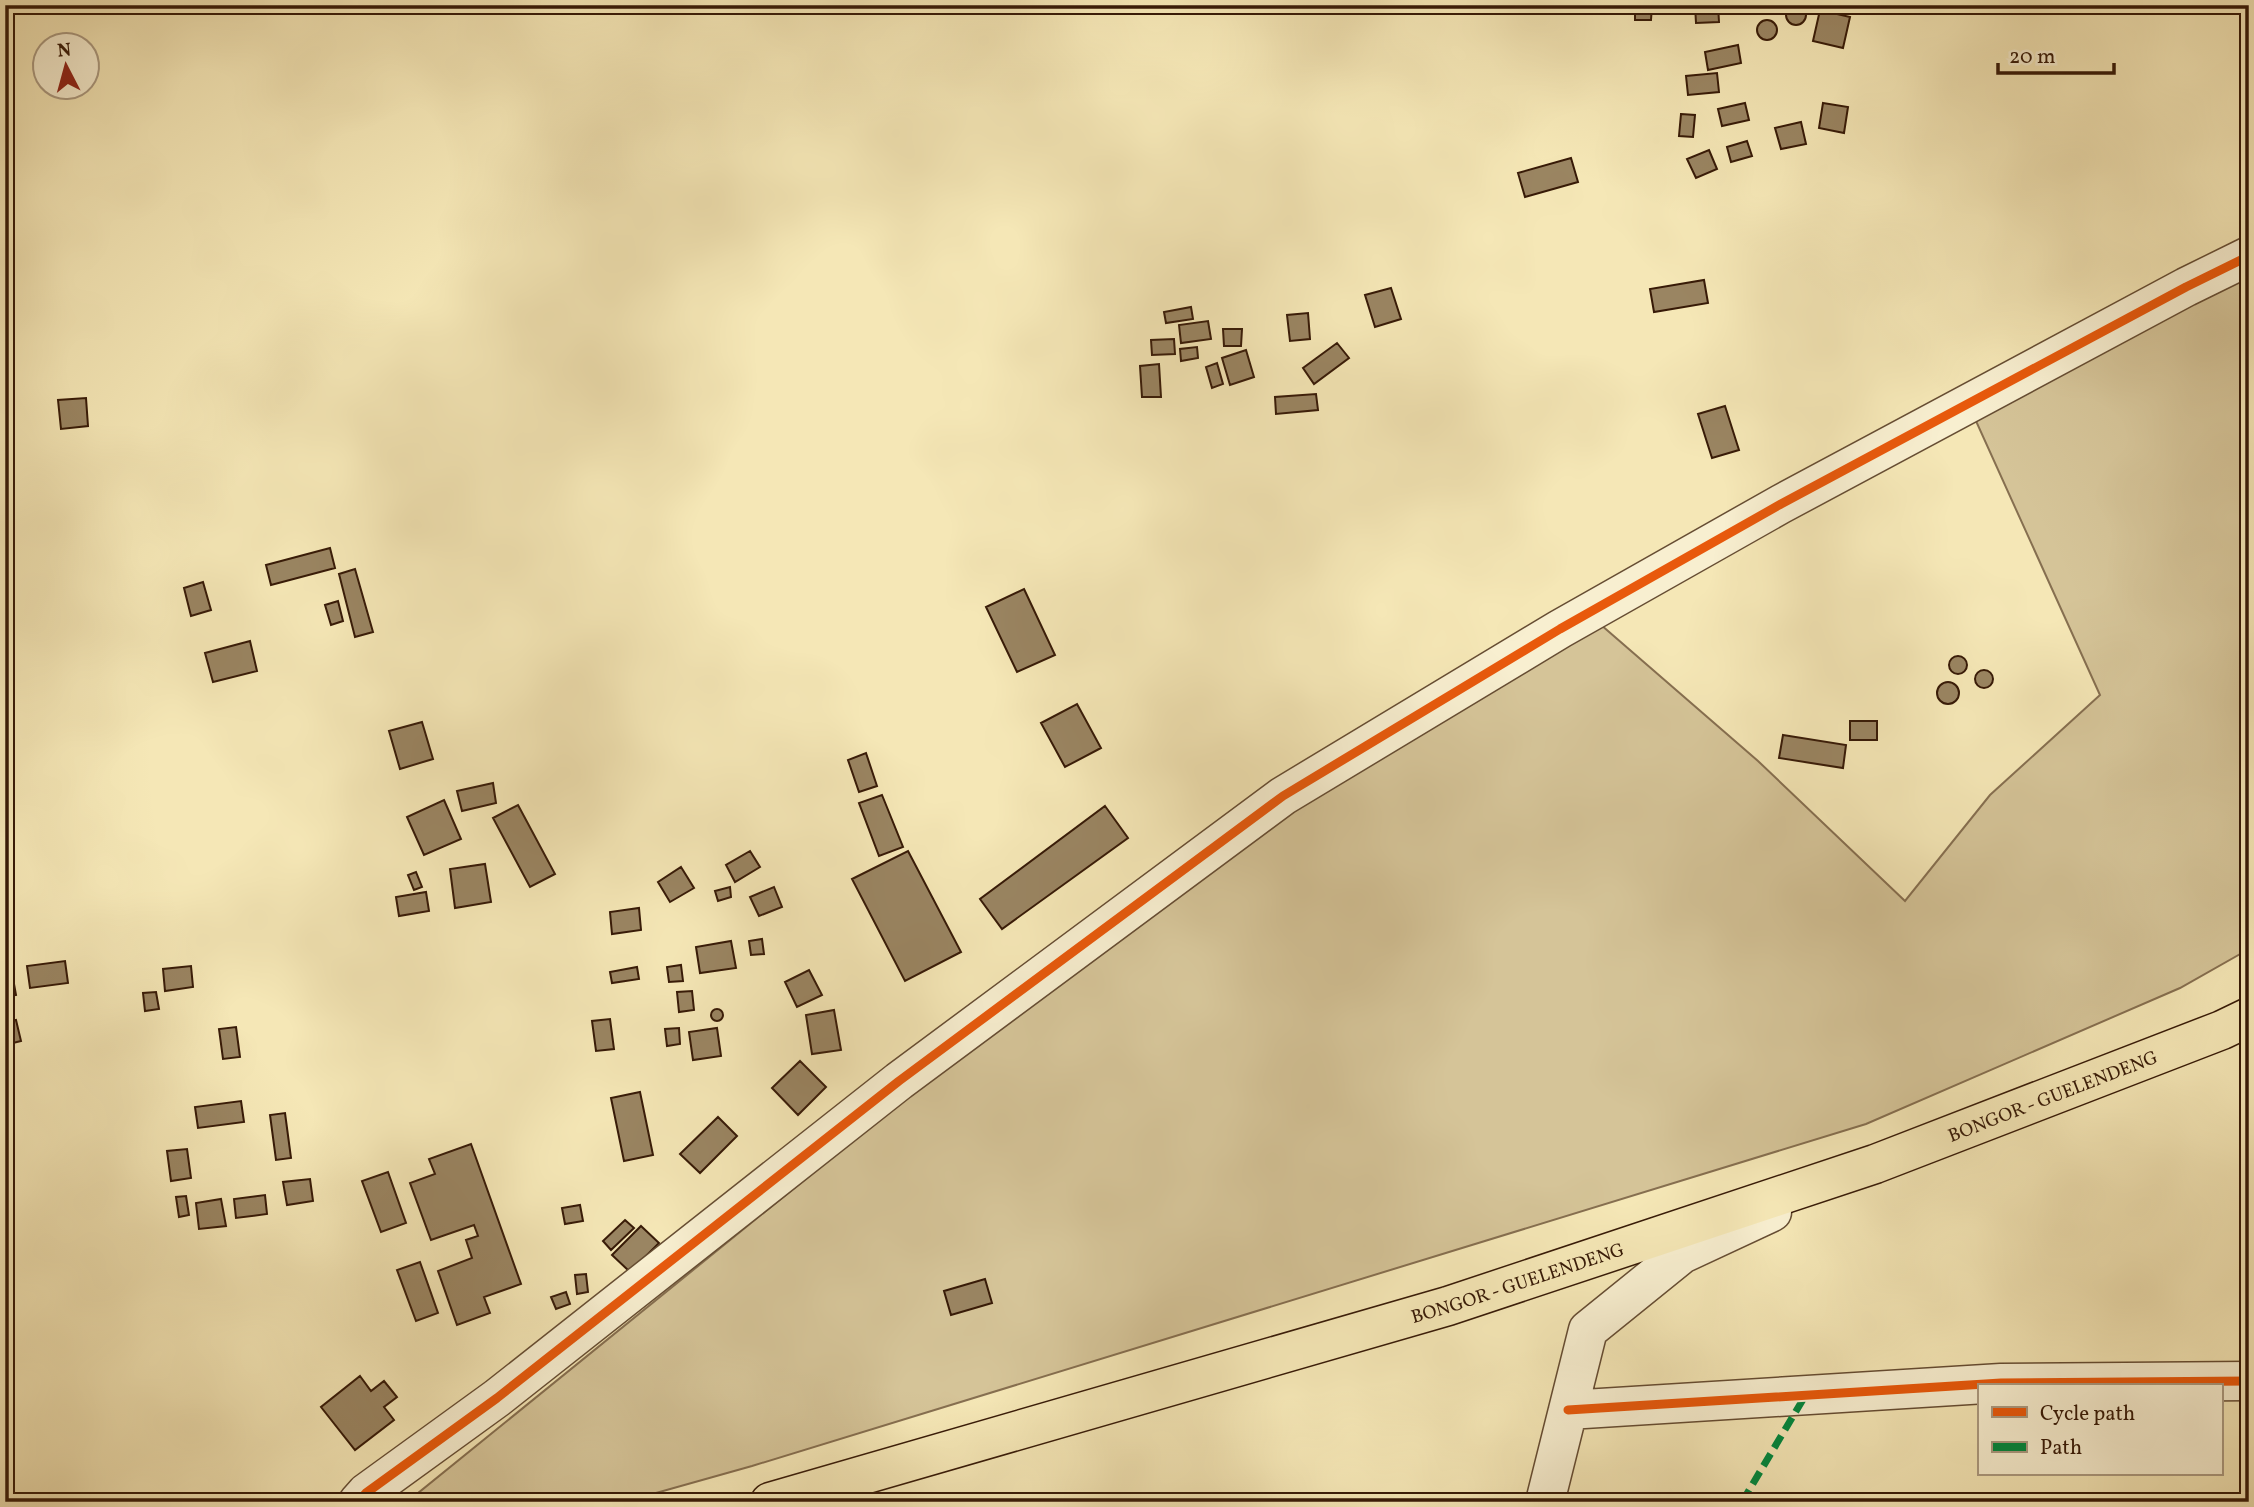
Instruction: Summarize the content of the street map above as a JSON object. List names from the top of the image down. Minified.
{"streets":{"highway":["BONGOR - GUELENDENG"]},"legend":["Cycle path","Path"],"scale_bar":"20 m","north":"top"}
